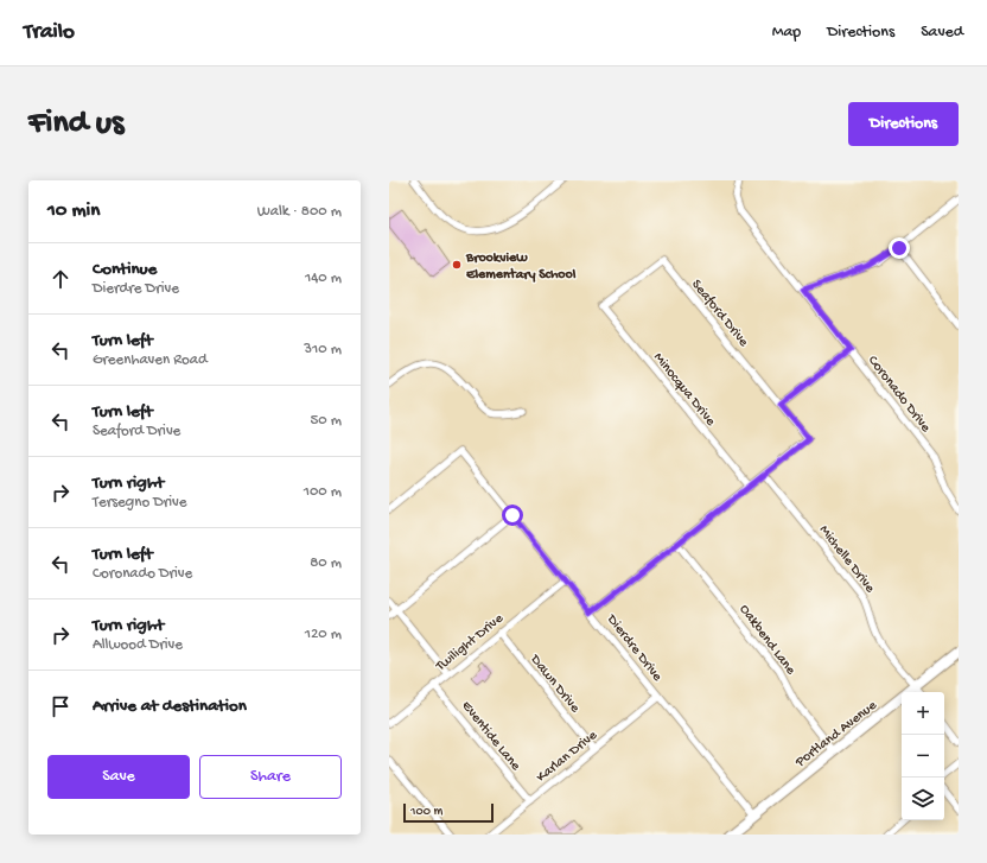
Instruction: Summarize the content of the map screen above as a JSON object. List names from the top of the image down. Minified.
{"streets":{"main road":["Portland Avenue"],"street":["Seaford Drive","Minocqua Drive","Coronado Drive","Michelle Drive","Oakbend Lane","Twilight Drive","Dierdre Drive","Dawn Drive","Eventide Lane","Karlan Drive"]},"crossings":[["Seaford Drive","Minocqua Drive"],["Seaford Drive","Michelle Drive"],["Michelle Drive","Portland Avenue"],["Oakbend Lane","Portland Avenue"],["Twilight Drive","Dierdre Drive"],["Twilight Drive","Dawn Drive"],["Twilight Drive","Eventide Lane"],["Dierdre Drive","Portland Avenue"],["Dierdre Drive","Karlan Drive"],["Dawn Drive","Karlan Drive"],["Eventide Lane","Karlan Drive"]],"places":["Brookview Elementary School"],"scale_bar":"100 m","page":{"header":"Trailo","nav":["Map","Directions","Saved"],"buttons":["Directions",["Save","Share"]],"title":"Find us","heading":["10 min","Walk · 800 m"],"list":[["Continue","Dierdre Drive","140 m"],["Turn left","Greenhaven Road","310 m"],["Turn left","Seaford Drive","50 m"],["Turn right","Tersegno Drive","100 m"],["Turn left","Coronado Drive","80 m"],["Turn right","Allwood Drive","120 m"],"Arrive at destination"],"map_buttons":["+","−"],"scale":"100 m"}}
